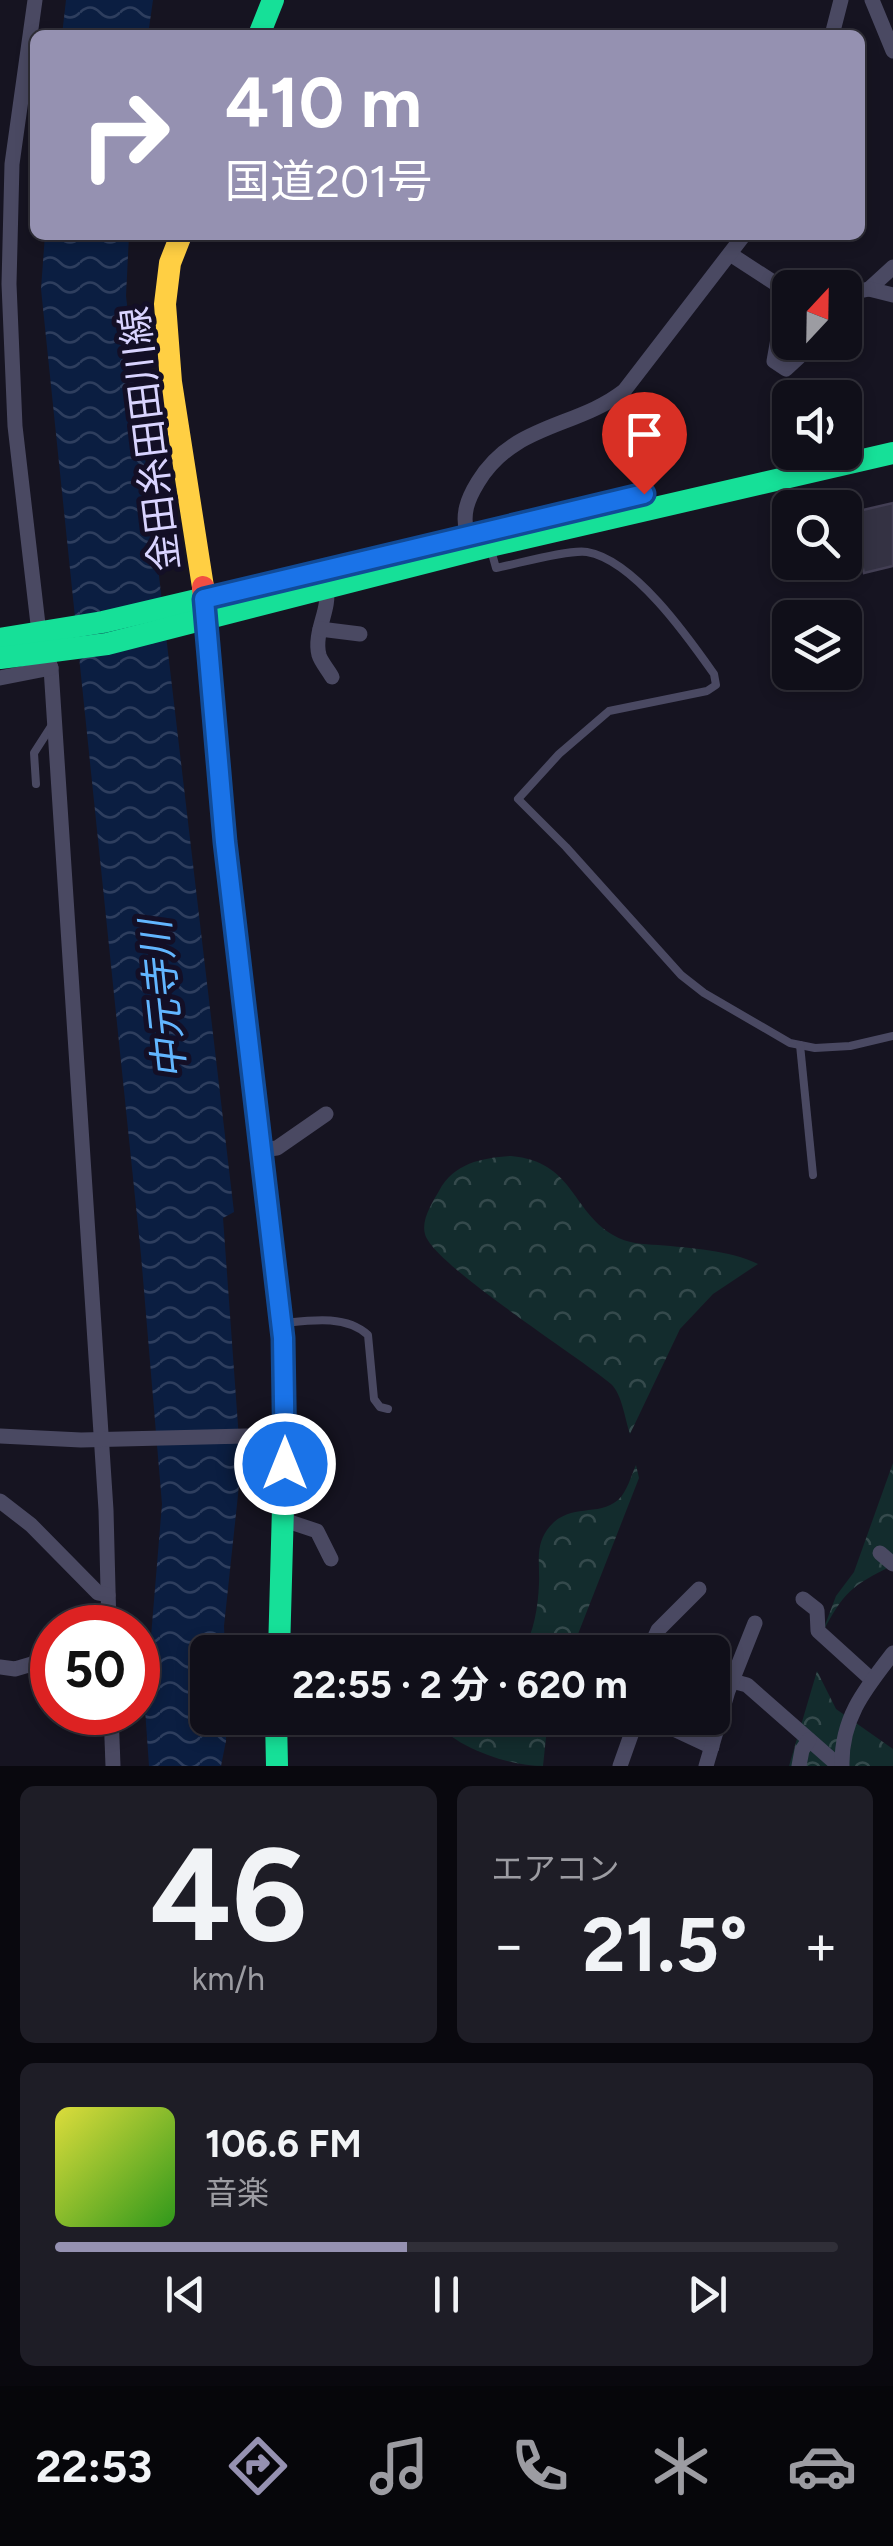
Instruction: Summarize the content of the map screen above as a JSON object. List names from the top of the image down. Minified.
{"streets":{"main road":["金田糸田田川線"]},"water":["中元寺川"],"north":"top","page":{"turn":["410 m","国道201号"],"limit":"50","trip":"22:55 · 2 分 · 620 m","tile":[["46","km/h"],"エアコン"],"heat":["−","21.5°","+"],"song":["106.6 FM","音楽"],"tabs":"22:53"}}
